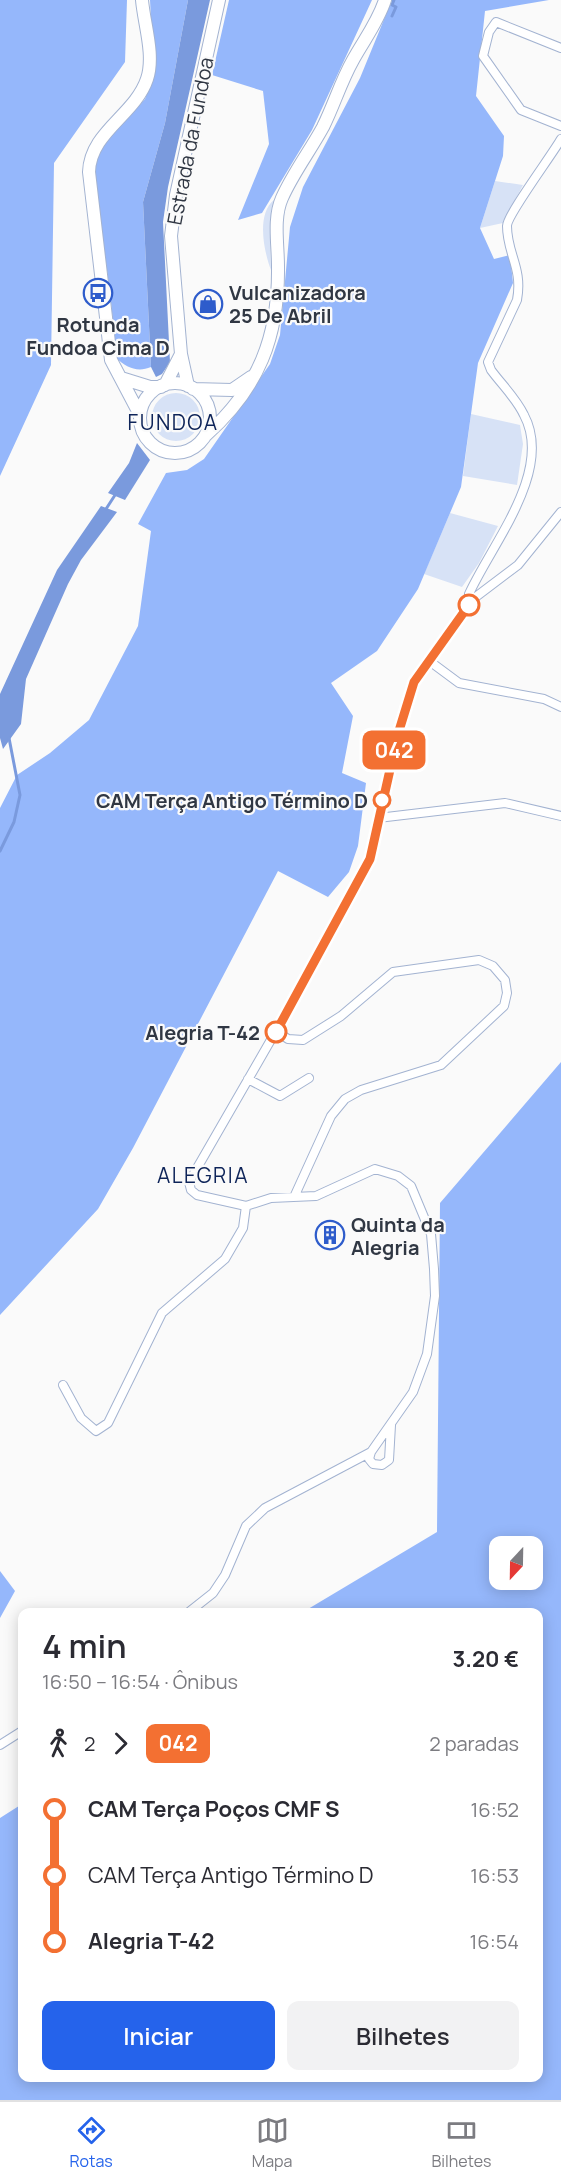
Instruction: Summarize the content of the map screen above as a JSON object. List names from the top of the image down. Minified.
{"streets":{"main road":["Estrada da Fundoa"]},"districts":["FUNDOA","ALEGRIA"],"places":{"bus stop":["Rotunda Fundoa Cima D"],"shop":["Vulcanizadora 25 De Abril"],"other":["CAM Terça Antigo Término D","Alegria T-42"],"building":["Quinta da Alegria"]},"lines":["bus line 042"],"north":"bottom","page":{"on_map":"042","heading":["4 min","16:50 – 16:54 · Ônibus","3.20 €"],"legs":["2","042","2 paradas"],"list":[{"name":"CAM Terça Poços CMF S","value":"16:52"},{"name":"CAM Terça Antigo Término D","value":"16:53"},{"name":"Alegria T-42","value":"16:54"}],"buttons":["Iniciar","Bilhetes"],"tabs":["Rotas","Mapa","Bilhetes"]}}
